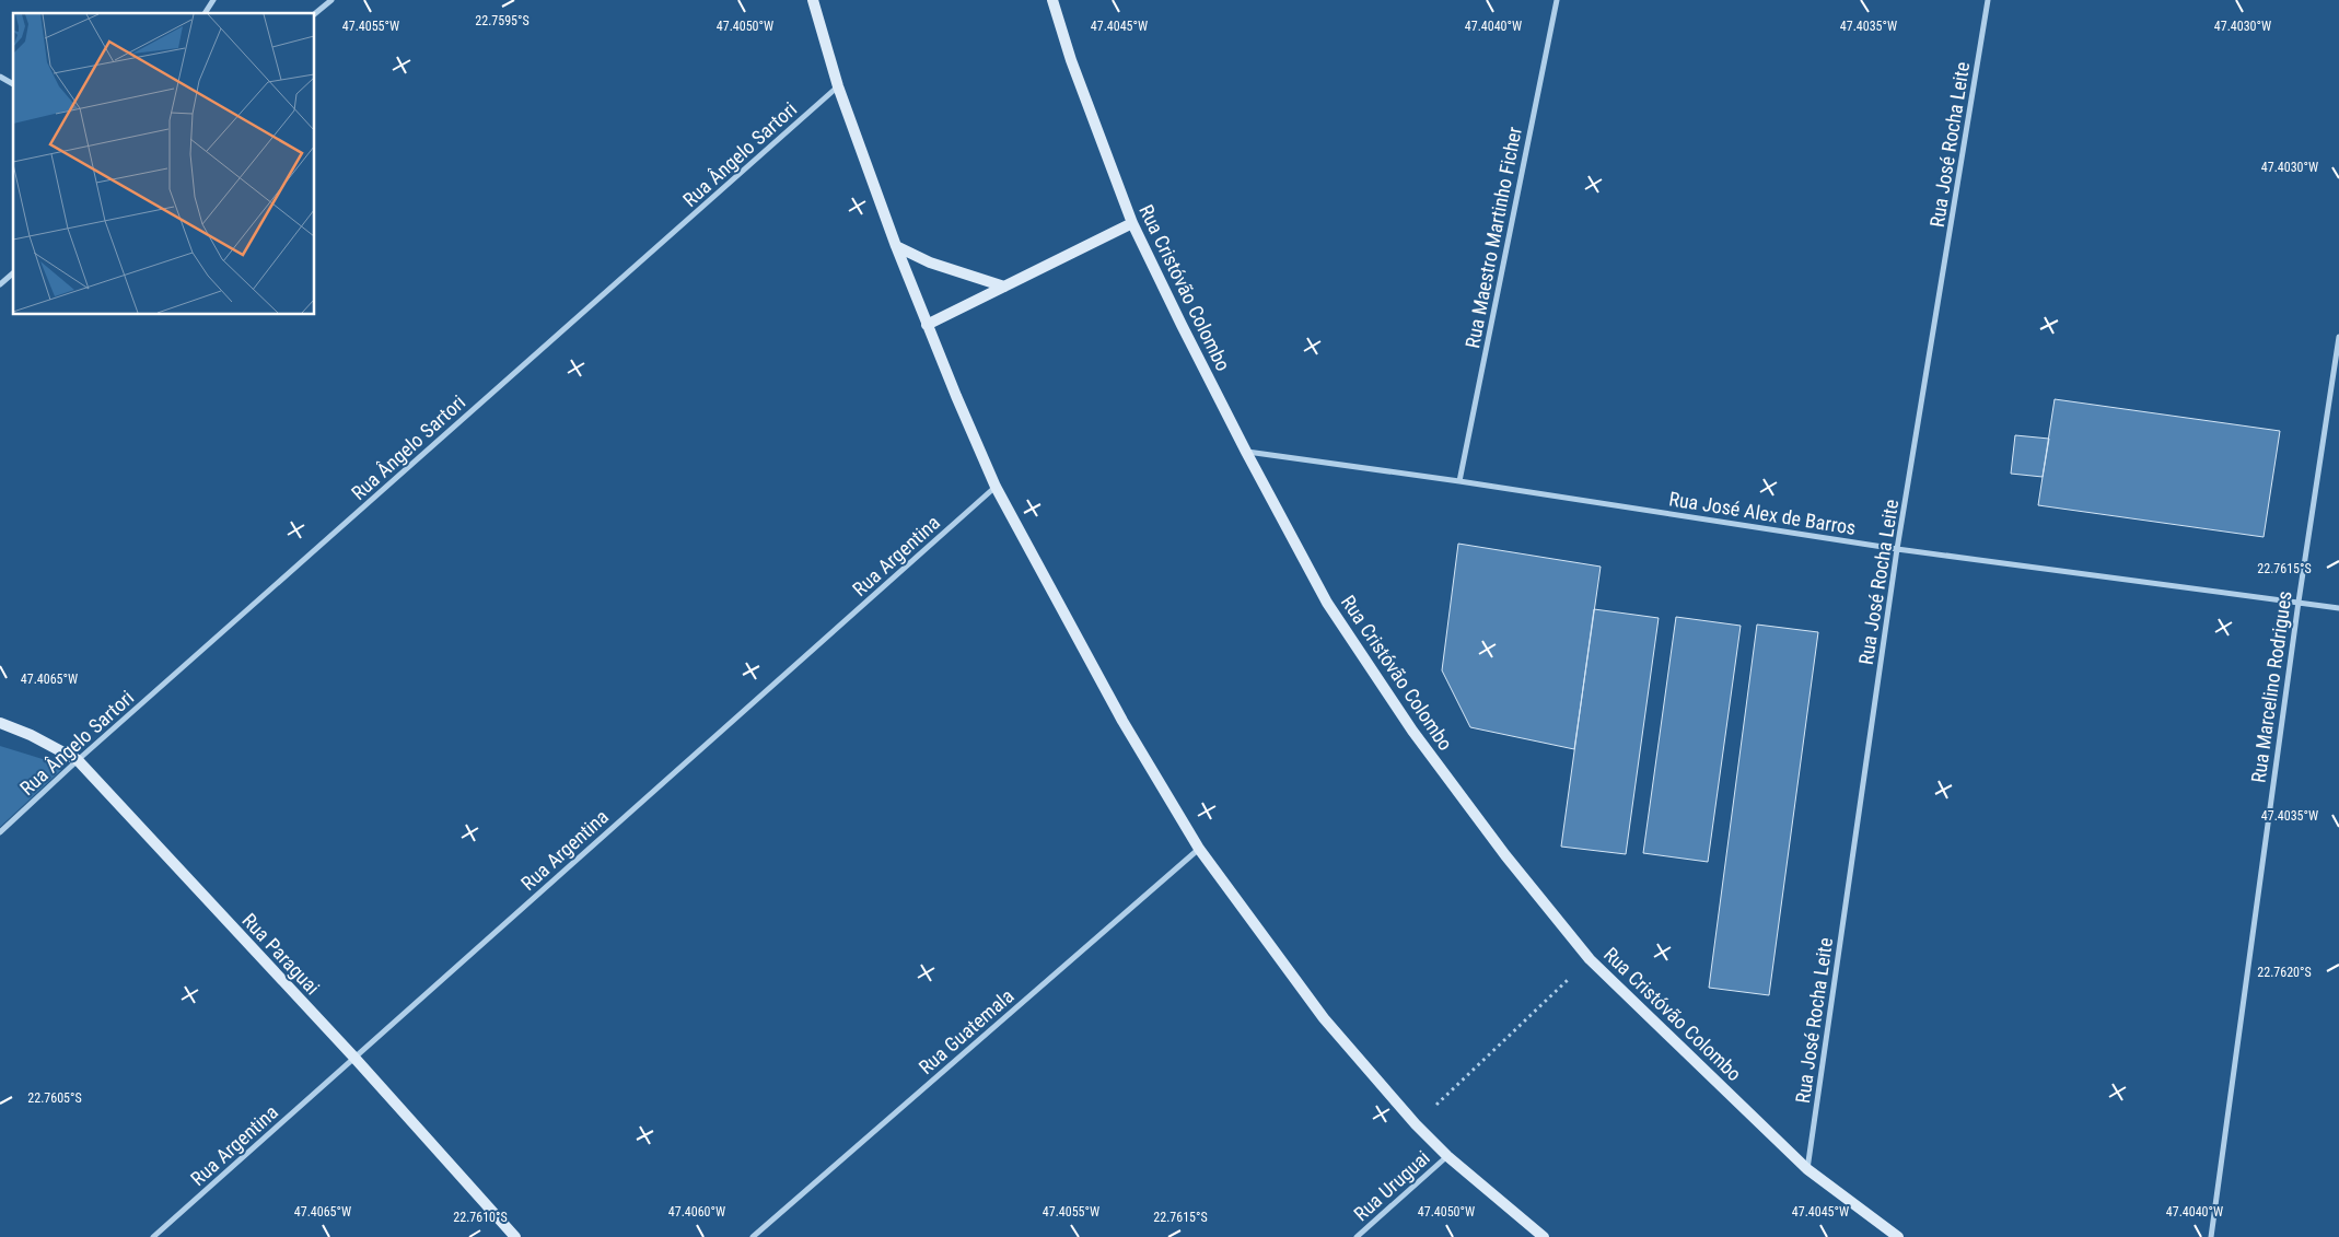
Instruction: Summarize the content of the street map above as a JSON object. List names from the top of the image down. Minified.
{"streets":{"main road":["Rua Cristóvão Colombo","Rua Paraguai"],"street":["Rua José Rocha Leite","Rua Ângelo Sartori","Rua Maestro Martinho Ficher","Rua José Alex de Barros","Rua Argentina","Rua Marcelino Rodrigues","Rua Guatemala","Rua Uruguai"]},"crossings":[["Rua José Rocha Leite","Rua Cristóvão Colombo"],["Rua José Rocha Leite","Rua José Alex de Barros"],["Rua Ângelo Sartori","Rua Paraguai"],["Rua Maestro Martinho Ficher","Rua José Alex de Barros"],["Rua Cristóvão Colombo","Rua José Alex de Barros"],["Rua José Alex de Barros","Rua Marcelino Rodrigues"],["Rua Argentina","Rua Paraguai"]],"coordinates":["22.7595°S","47.4055°W","47.4050°W","47.4045°W","47.4040°W","47.4035°W","47.4030°W","22.7615°S","47.4065°W","22.7620°S","22.7605°S","47.4060°W","22.7610°S"]}
